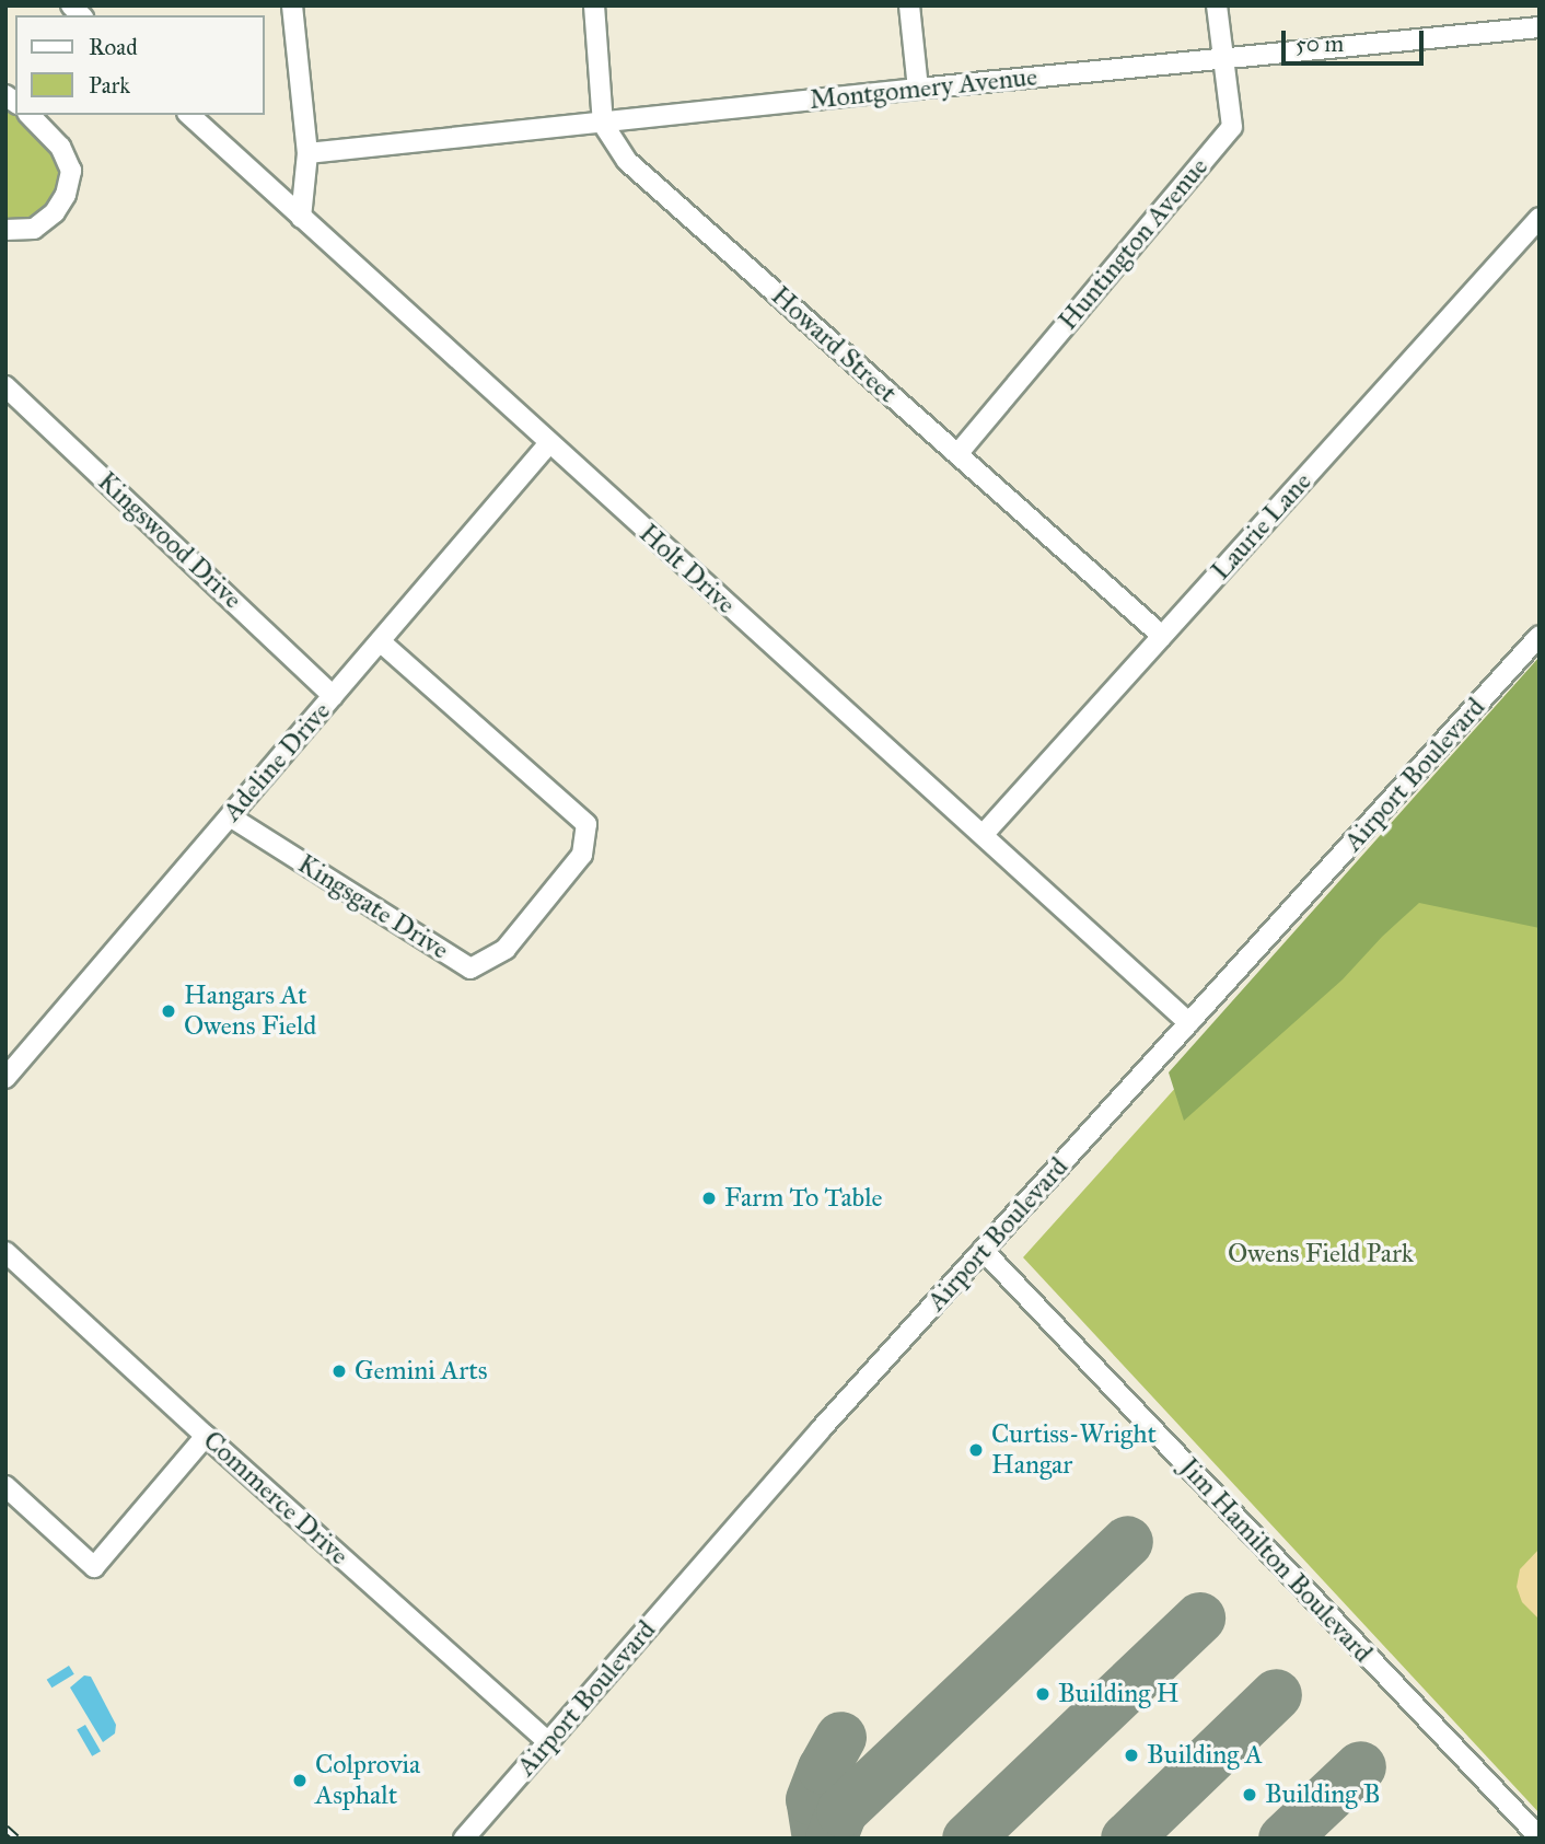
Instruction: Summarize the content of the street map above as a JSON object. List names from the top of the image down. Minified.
{"streets":{"street":["Montgomery Avenue","Huntington Avenue","Howard Street","Laurie Lane","Kingswood Drive","Holt Drive","Adeline Drive","Airport Boulevard","Kingsgate Drive","Commerce Drive","Jim Hamilton Boulevard"]},"crossings":[["Montgomery Avenue","Huntington Avenue"],["Montgomery Avenue","Howard Street"],["Huntington Avenue","Howard Street"],["Howard Street","Laurie Lane"],["Laurie Lane","Holt Drive"],["Kingswood Drive","Adeline Drive"],["Holt Drive","Adeline Drive"],["Holt Drive","Airport Boulevard"],["Adeline Drive","Kingsgate Drive"],["Airport Boulevard","Commerce Drive"],["Airport Boulevard","Jim Hamilton Boulevard"]],"parks":["Owens Field Park"],"places":["Hangars At Owens Field","Farm To Table","Gemini Arts","Curtiss-Wright Hangar","Building H","Building A","Colprovia Asphalt","Building B"],"legend":["Road","Park"],"scale_bar":"50 m"}
